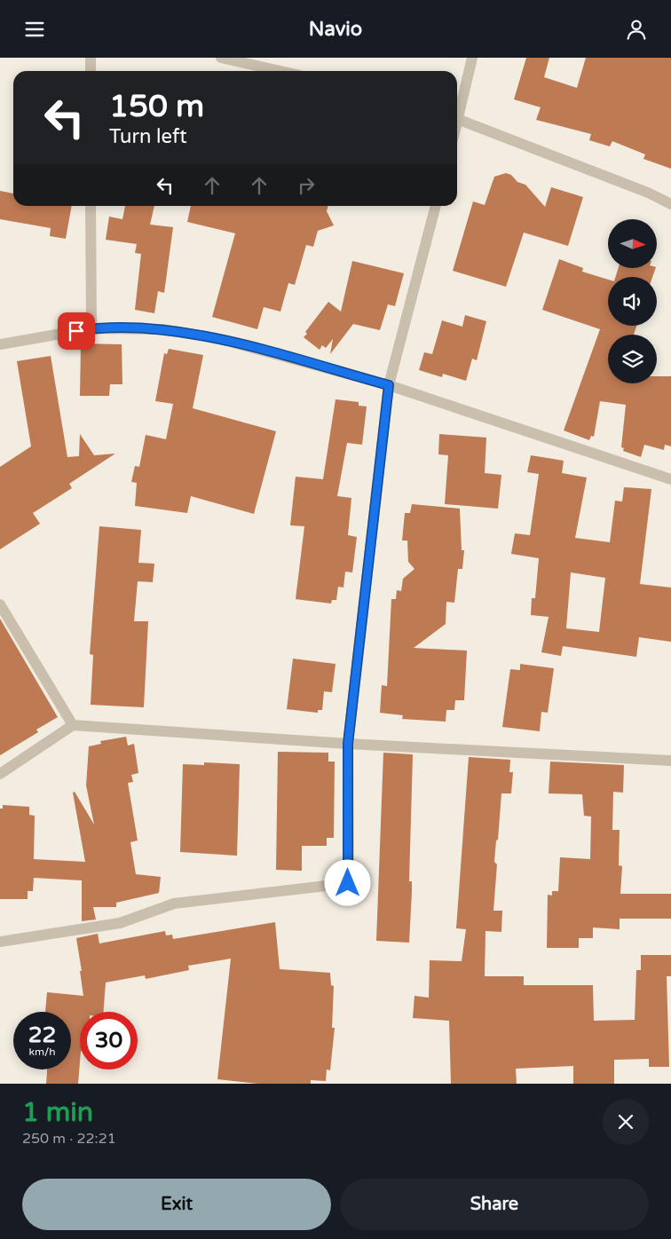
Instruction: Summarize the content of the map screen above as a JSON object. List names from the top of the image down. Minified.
{"north":"right","page":{"header":"Navio","turn":["150 m","Turn left"],"speed":"22 km/h","limit":"30","heading":["1 min","250 m · 22:21"],"buttons":["Exit","Share"]}}
